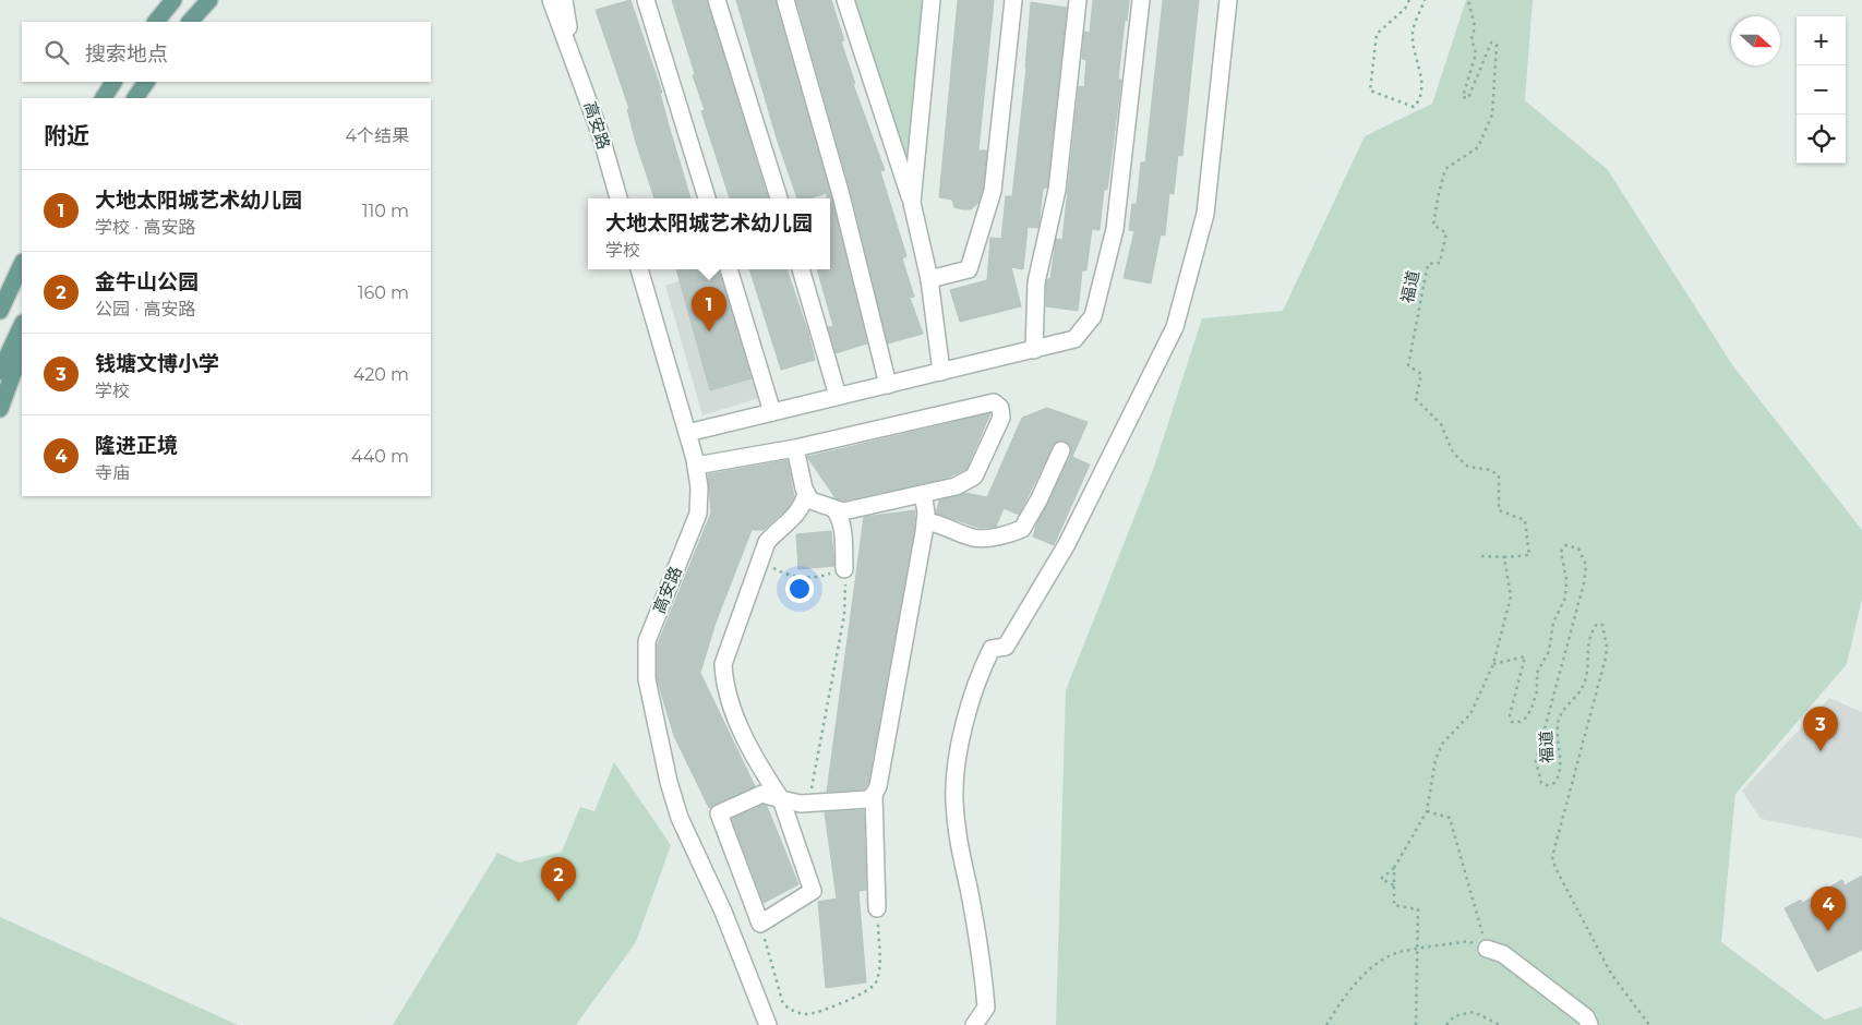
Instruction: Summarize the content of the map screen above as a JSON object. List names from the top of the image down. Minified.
{"streets":{"street":["高安路"],"path":["福道"]},"north":"right","page":{"map_buttons":["+","−"],"search":"搜索地点","heading":["附近","4个结果"],"list":[{"mark":"1","name":"大地太阳城艺术幼儿园","note":"学校 · 高安路","value":"110 m"},{"mark":"2","name":"金牛山公园","note":"公园 · 高安路","value":"160 m"},{"mark":"3","name":"钱塘文博小学","note":"学校","value":"420 m"},{"mark":"4","name":"隆进正境","note":"寺庙","value":"440 m"}],"popup":["大地太阳城艺术幼儿园","学校"],"pins":["1","3","2","4"]}}
